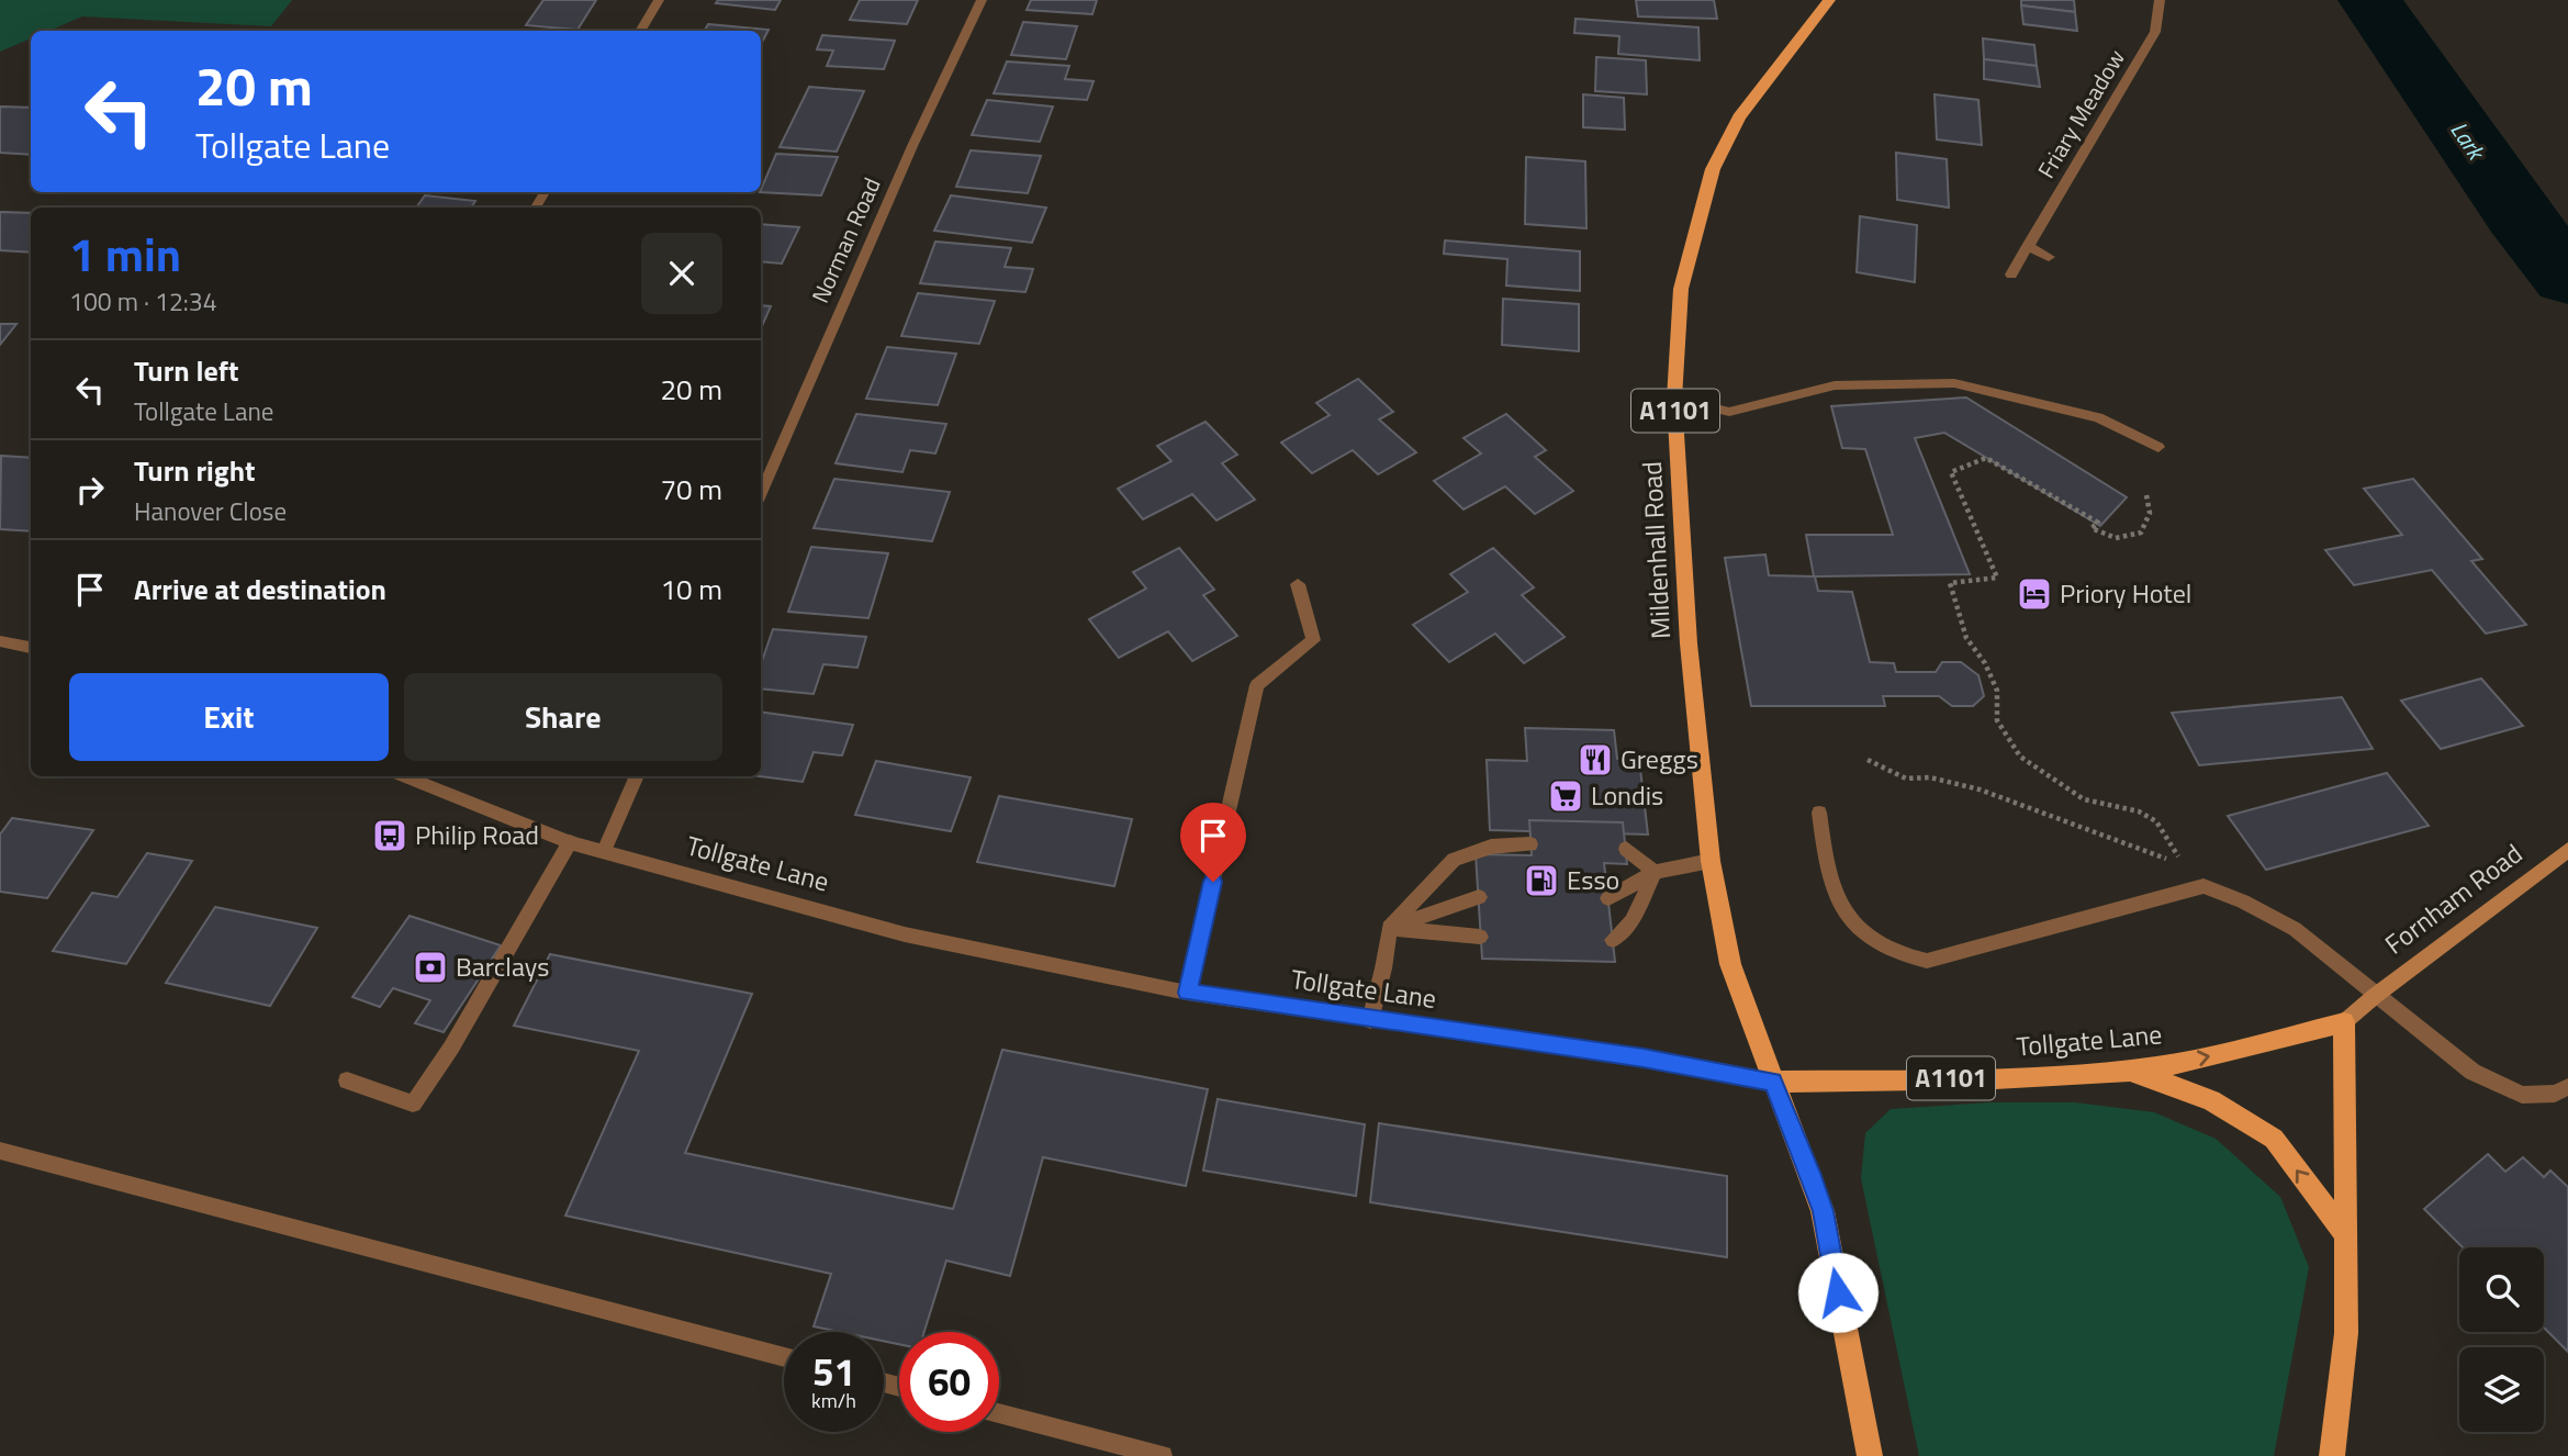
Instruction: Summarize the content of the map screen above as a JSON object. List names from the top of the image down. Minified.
{"streets":{"main road":["A1101","Mildenhall Road","Tollgate Lane","Fornham Road"],"street":["Friary Meadow","Norman Road"]},"crossings":[["A1101","Mildenhall Road"],["A1101","Tollgate Lane"],["Mildenhall Road","Tollgate Lane"],["Tollgate Lane","Fornham Road"]],"water":["Lark"],"places":{"hotel":["Priory Hotel"],"restaurant":["Greggs"],"supermarket":["Londis"],"bus stop":["Philip Road"],"fuel station":["Esso"],"bank":["Barclays"]},"page":{"turn":["20 m","Tollgate Lane"],"heading":["1 min","100 m · 12:34"],"list":[{"name":"Turn left","note":"Tollgate Lane","value":"20 m"},{"name":"Turn right","note":"Hanover Close","value":"70 m"},{"name":"Arrive at destination","value":"10 m"}],"buttons":["Exit","Share"],"speed":"51 km/h","limit":"60"}}
